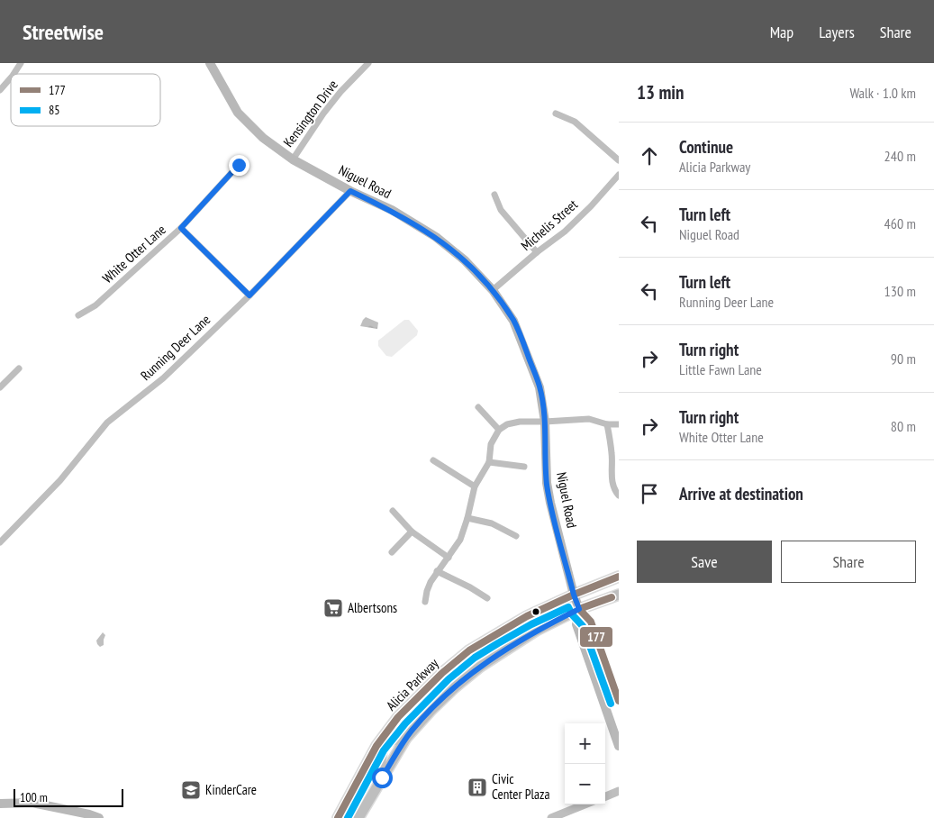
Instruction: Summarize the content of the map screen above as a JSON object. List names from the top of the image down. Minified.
{"streets":{"main road":["Niguel Road","Alicia Parkway"],"street":["Kensington Drive","Michelis Street","White Otter Lane","Running Deer Lane"]},"crossings":[["Kensington Drive","Niguel Road"],["Niguel Road","Michelis Street"],["Niguel Road","Running Deer Lane"],["Niguel Road","Alicia Parkway"]],"places":{"supermarket":["Albertsons"],"building":["Civic Center Plaza"],"school or university":["KinderCare"]},"lines":["transit line 177","transit line 85"],"legend":["177","85"],"scale_bar":"100 m","page":{"header":"Streetwise","nav":["Map","Layers","Share"],"heading":["13 min","Walk · 1.0 km"],"list":[["Continue","Alicia Parkway","240 m"],["Turn left","Niguel Road","460 m"],["Turn left","Running Deer Lane","130 m"],["Turn right","Little Fawn Lane","90 m"],["Turn right","White Otter Lane","80 m"],"Arrive at destination"],"buttons":["Save","Share"],"map_buttons":["+","−"],"scale":"100 m"}}
